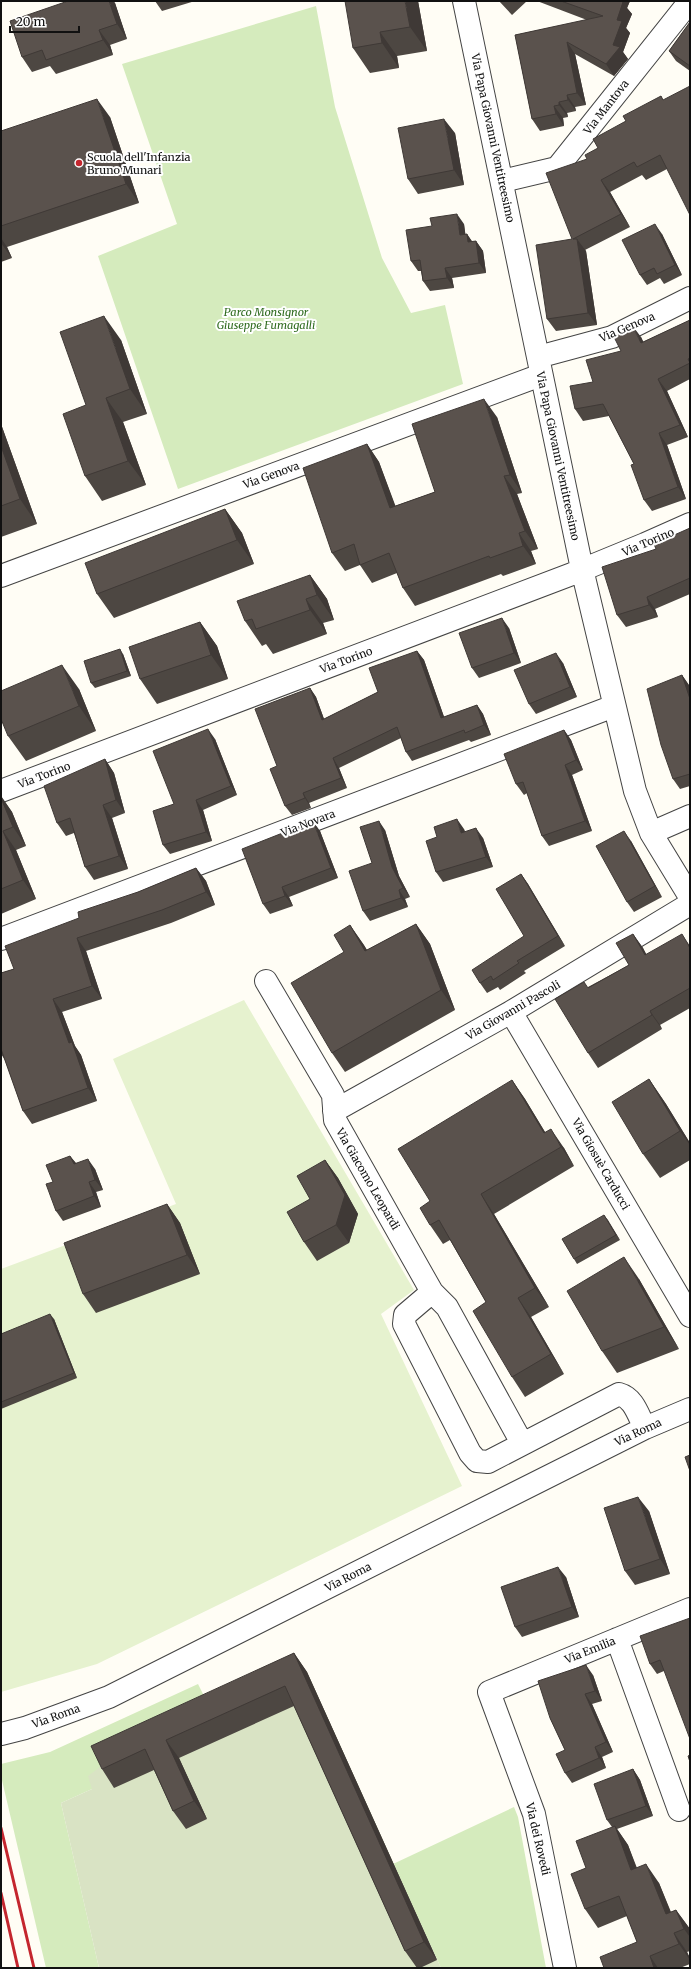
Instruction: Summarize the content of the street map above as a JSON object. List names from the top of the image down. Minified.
{"streets":{"street":["Via Mantova","Via Papa Giovanni Ventitreesimo","Via Genova","Via Torino","Via Novara","Via Giovanni Pascoli","Via Giosuè Carducci","Via Giacomo Leopardi","Via Roma","Via Emilia","Via dei Rovedi"]},"crossings":[["Via Mantova","Via Papa Giovanni Ventitreesimo"],["Via Papa Giovanni Ventitreesimo","Via Genova"],["Via Papa Giovanni Ventitreesimo","Via Torino"],["Via Papa Giovanni Ventitreesimo","Via Novara"],["Via Giovanni Pascoli","Via Giosuè Carducci"],["Via Giovanni Pascoli","Via Giacomo Leopardi"],["Via Emilia","Via dei Rovedi"]],"parks":["Parco Monsignor Giuseppe Fumagalli"],"places":["Scuola dell'Infanzia Bruno Munari"],"scale_bar":"20 m"}
